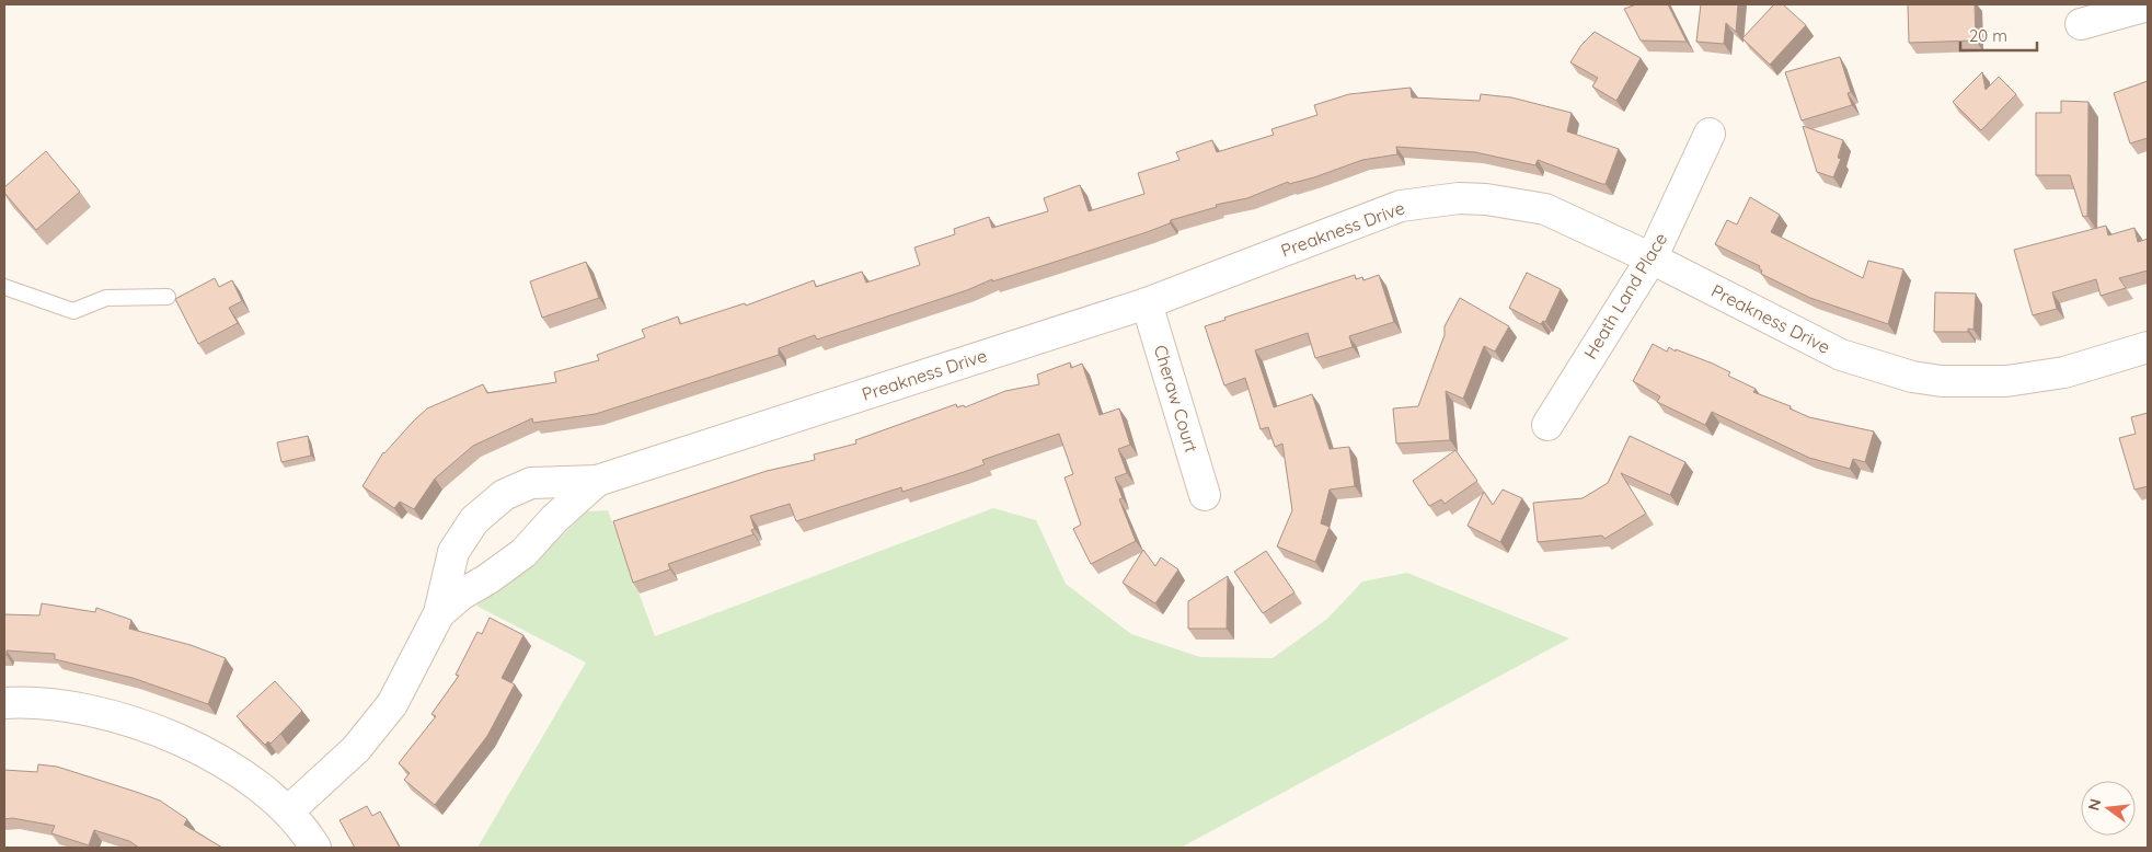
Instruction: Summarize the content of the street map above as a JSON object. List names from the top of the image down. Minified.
{"streets":{"street":["Preakness Drive","Heath Land Place","Cheraw Court"]},"crossings":[["Preakness Drive","Heath Land Place"],["Preakness Drive","Cheraw Court"]],"scale_bar":"20 m","north":"left"}
